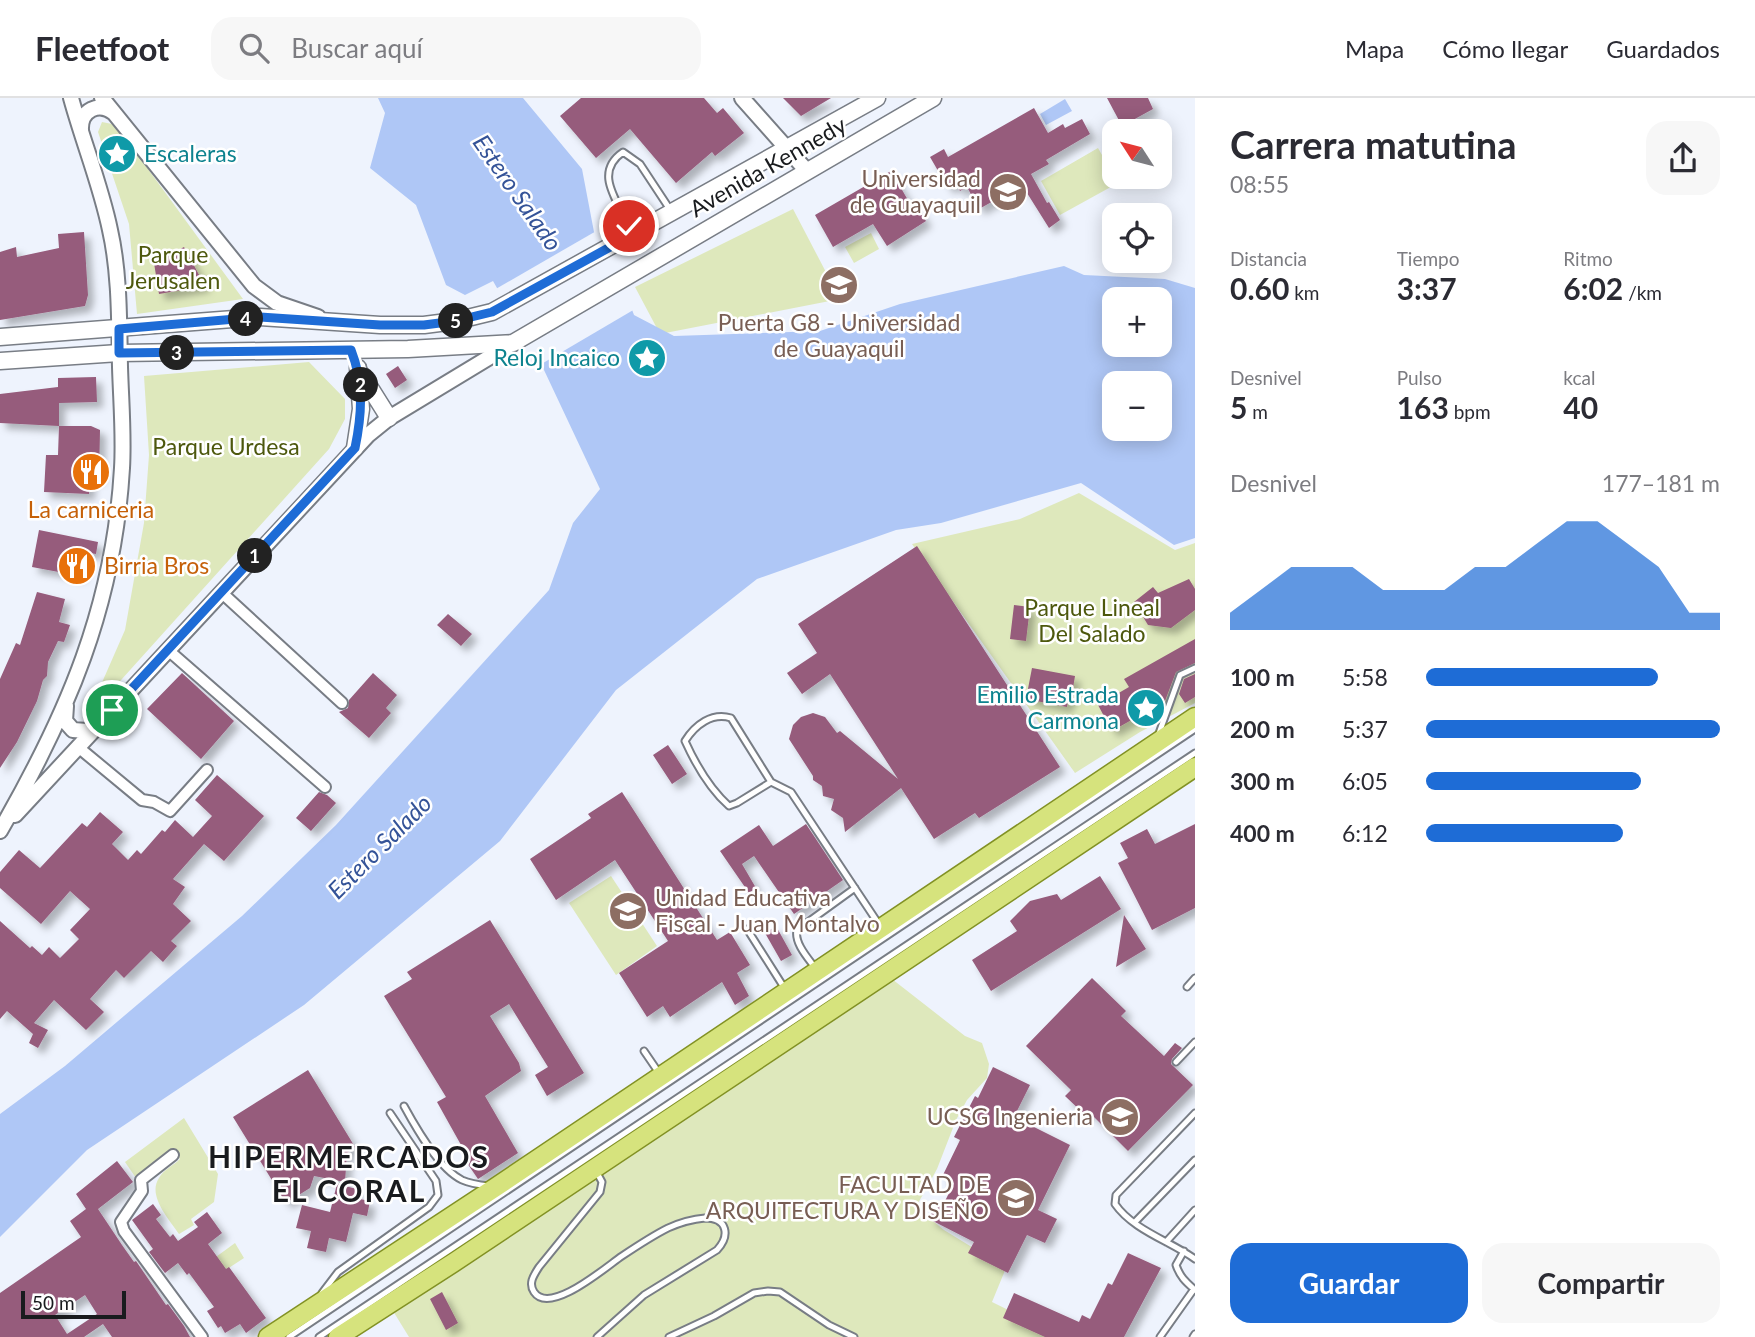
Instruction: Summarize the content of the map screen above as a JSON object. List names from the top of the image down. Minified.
{"streets":{"main road":["Avenida Kennedy"]},"districts":["HIPERMERCADOS EL CORAL"],"water":["Estero Salado"],"parks":["Parque Jerusalen","Parque Urdesa","Parque Lineal Del Salado"],"places":{"place":["Escaleras","Reloj Incaico","Emilio Estrada Carmona"],"school or university":["Universidad de Guayaquil","Puerta G8 - Universidad de Guayaquil","Unidad Educativa Fiscal - Juan Montalvo","UCSG Ingenieria","FACULTAD DE ARQUITECTURA Y DISEÑO"],"restaurant":["La carniceria","Birria Bros"]},"scale_bar":"50 m","north":"top left","page":{"header":"Fleetfoot","search":"Buscar aquí","nav":["Mapa","Cómo llegar","Guardados"],"heading":["Carrera matutina","08:55"],"map_buttons":["+","−"],"stats":[["Distancia","0.60 km"],["Tiempo","3:37"],["Ritmo","6:02 /km"],["Desnivel","5 m"],["Pulso","163 bpm"],["kcal","40"]],"pins":["4","5","3","2","1"],"chart":["Desnivel","177–181 m"],"list":[{"name":"100 m","note":"5:58"},{"name":"200 m","note":"5:37"},{"name":"300 m","note":"6:05"},{"name":"400 m","note":"6:12"}],"buttons":["Guardar","Compartir"],"scale":"50 m"}}
